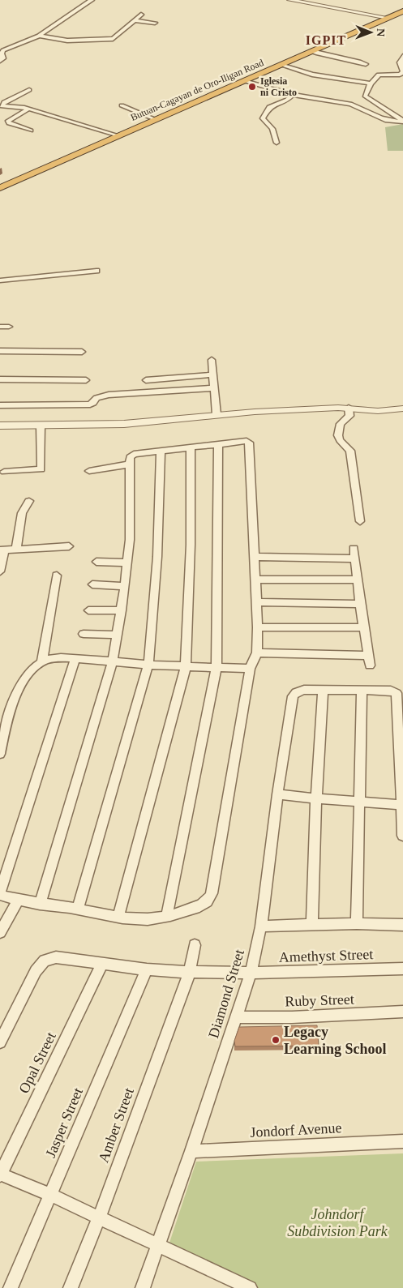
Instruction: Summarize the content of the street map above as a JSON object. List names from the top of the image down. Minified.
{"streets":{"highway":["Butuan-Cagayan de Oro-Iligan Road"],"street":["Amethyst Street","Diamond Street","Ruby Street","Opal Street","Jasper Street","Amber Street","Jondorf Avenue"]},"crossings":[["Amethyst Street","Diamond Street"],["Amethyst Street","Opal Street"],["Amethyst Street","Jasper Street"],["Amethyst Street","Amber Street"],["Diamond Street","Ruby Street"],["Diamond Street","Jondorf Avenue"]],"districts":["IGPIT"],"parks":["Johndorf Subdivision Park"],"places":["Iglesia ni Cristo","Legacy Learning School"],"north":"right"}
